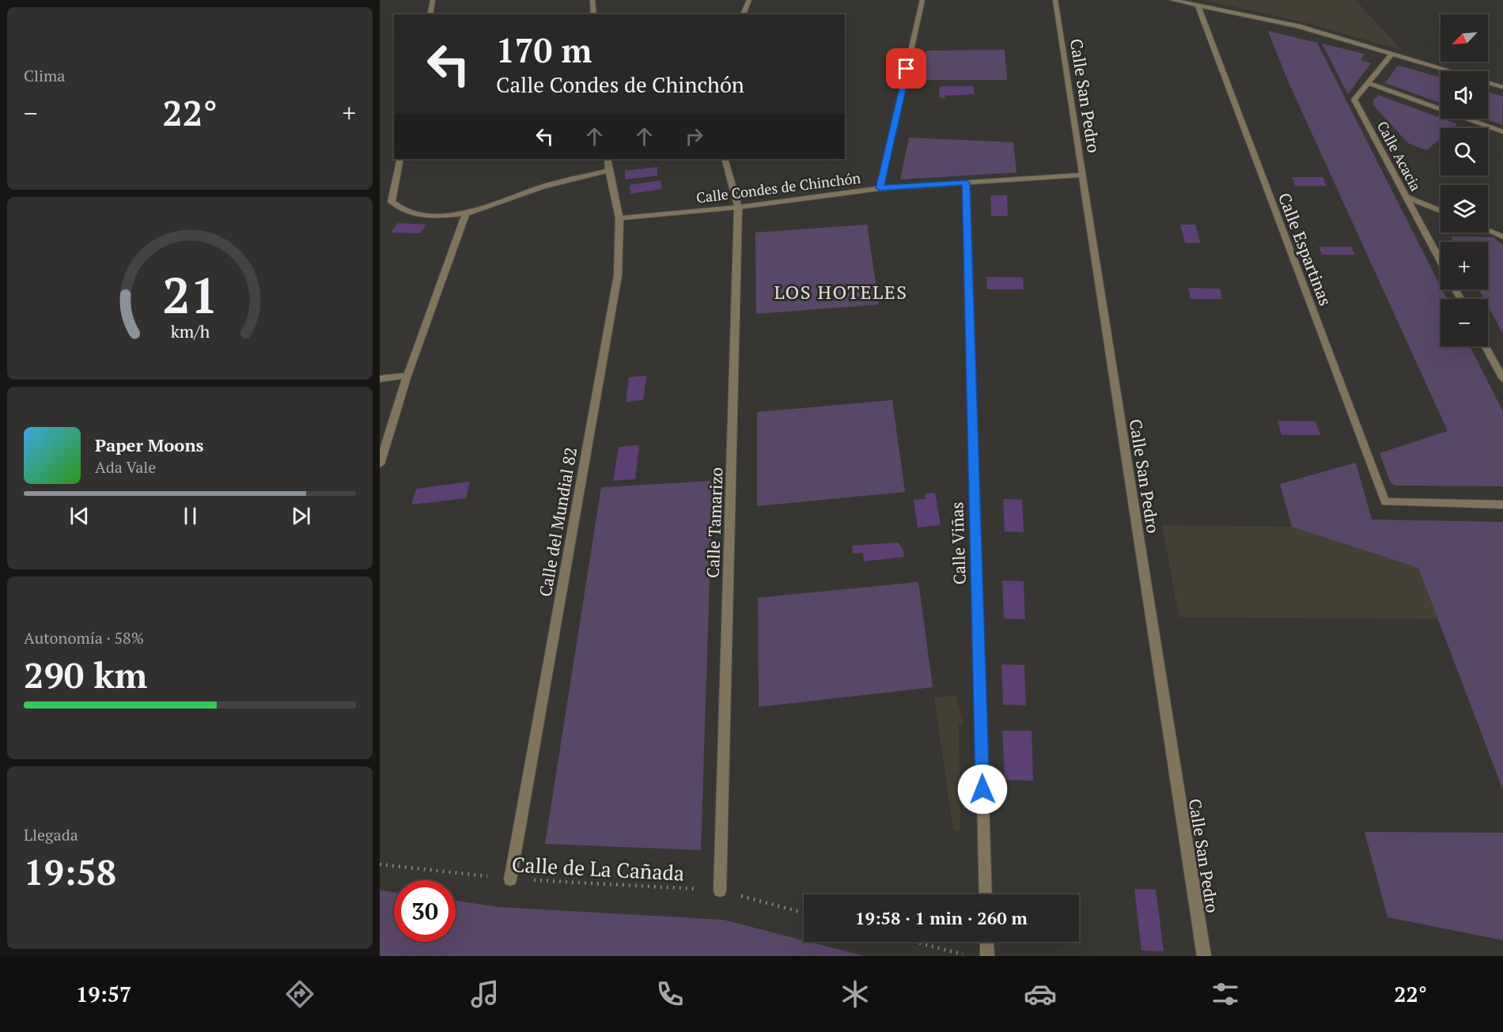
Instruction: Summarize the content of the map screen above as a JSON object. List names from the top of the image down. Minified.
{"streets":{"street":["Calle San Pedro","Calle Acacia","Calle Condes de Chinchón","Calle Espartinas","Calle del Mundial 82","Calle Tamarizo","Calle Viñas"],"path":["Calle de La Cañada"]},"crossings":[["Calle San Pedro","Calle Condes de Chinchón"],["Calle Condes de Chinchón","Calle del Mundial 82"],["Calle Condes de Chinchón","Calle Tamarizo"],["Calle Condes de Chinchón","Calle Viñas"],["Calle del Mundial 82","Calle de La Cañada"],["Calle Tamarizo","Calle de La Cañada"]],"districts":["LOS HOTELES"],"north":"bottom left","page":{"tile":["Clima",["Autonomía · 58%","290 km"],["Llegada","19:58"]],"map_buttons":["+","−"],"turn":["170 m","Calle Condes de Chinchón"],"heat":["−","22°","+"],"song":["Paper Moons","Ada Vale"],"limit":"30","trip":"19:58 · 1 min · 260 m","tabs":["19:57","22°"],"gauge":["21","km/h"]}}
